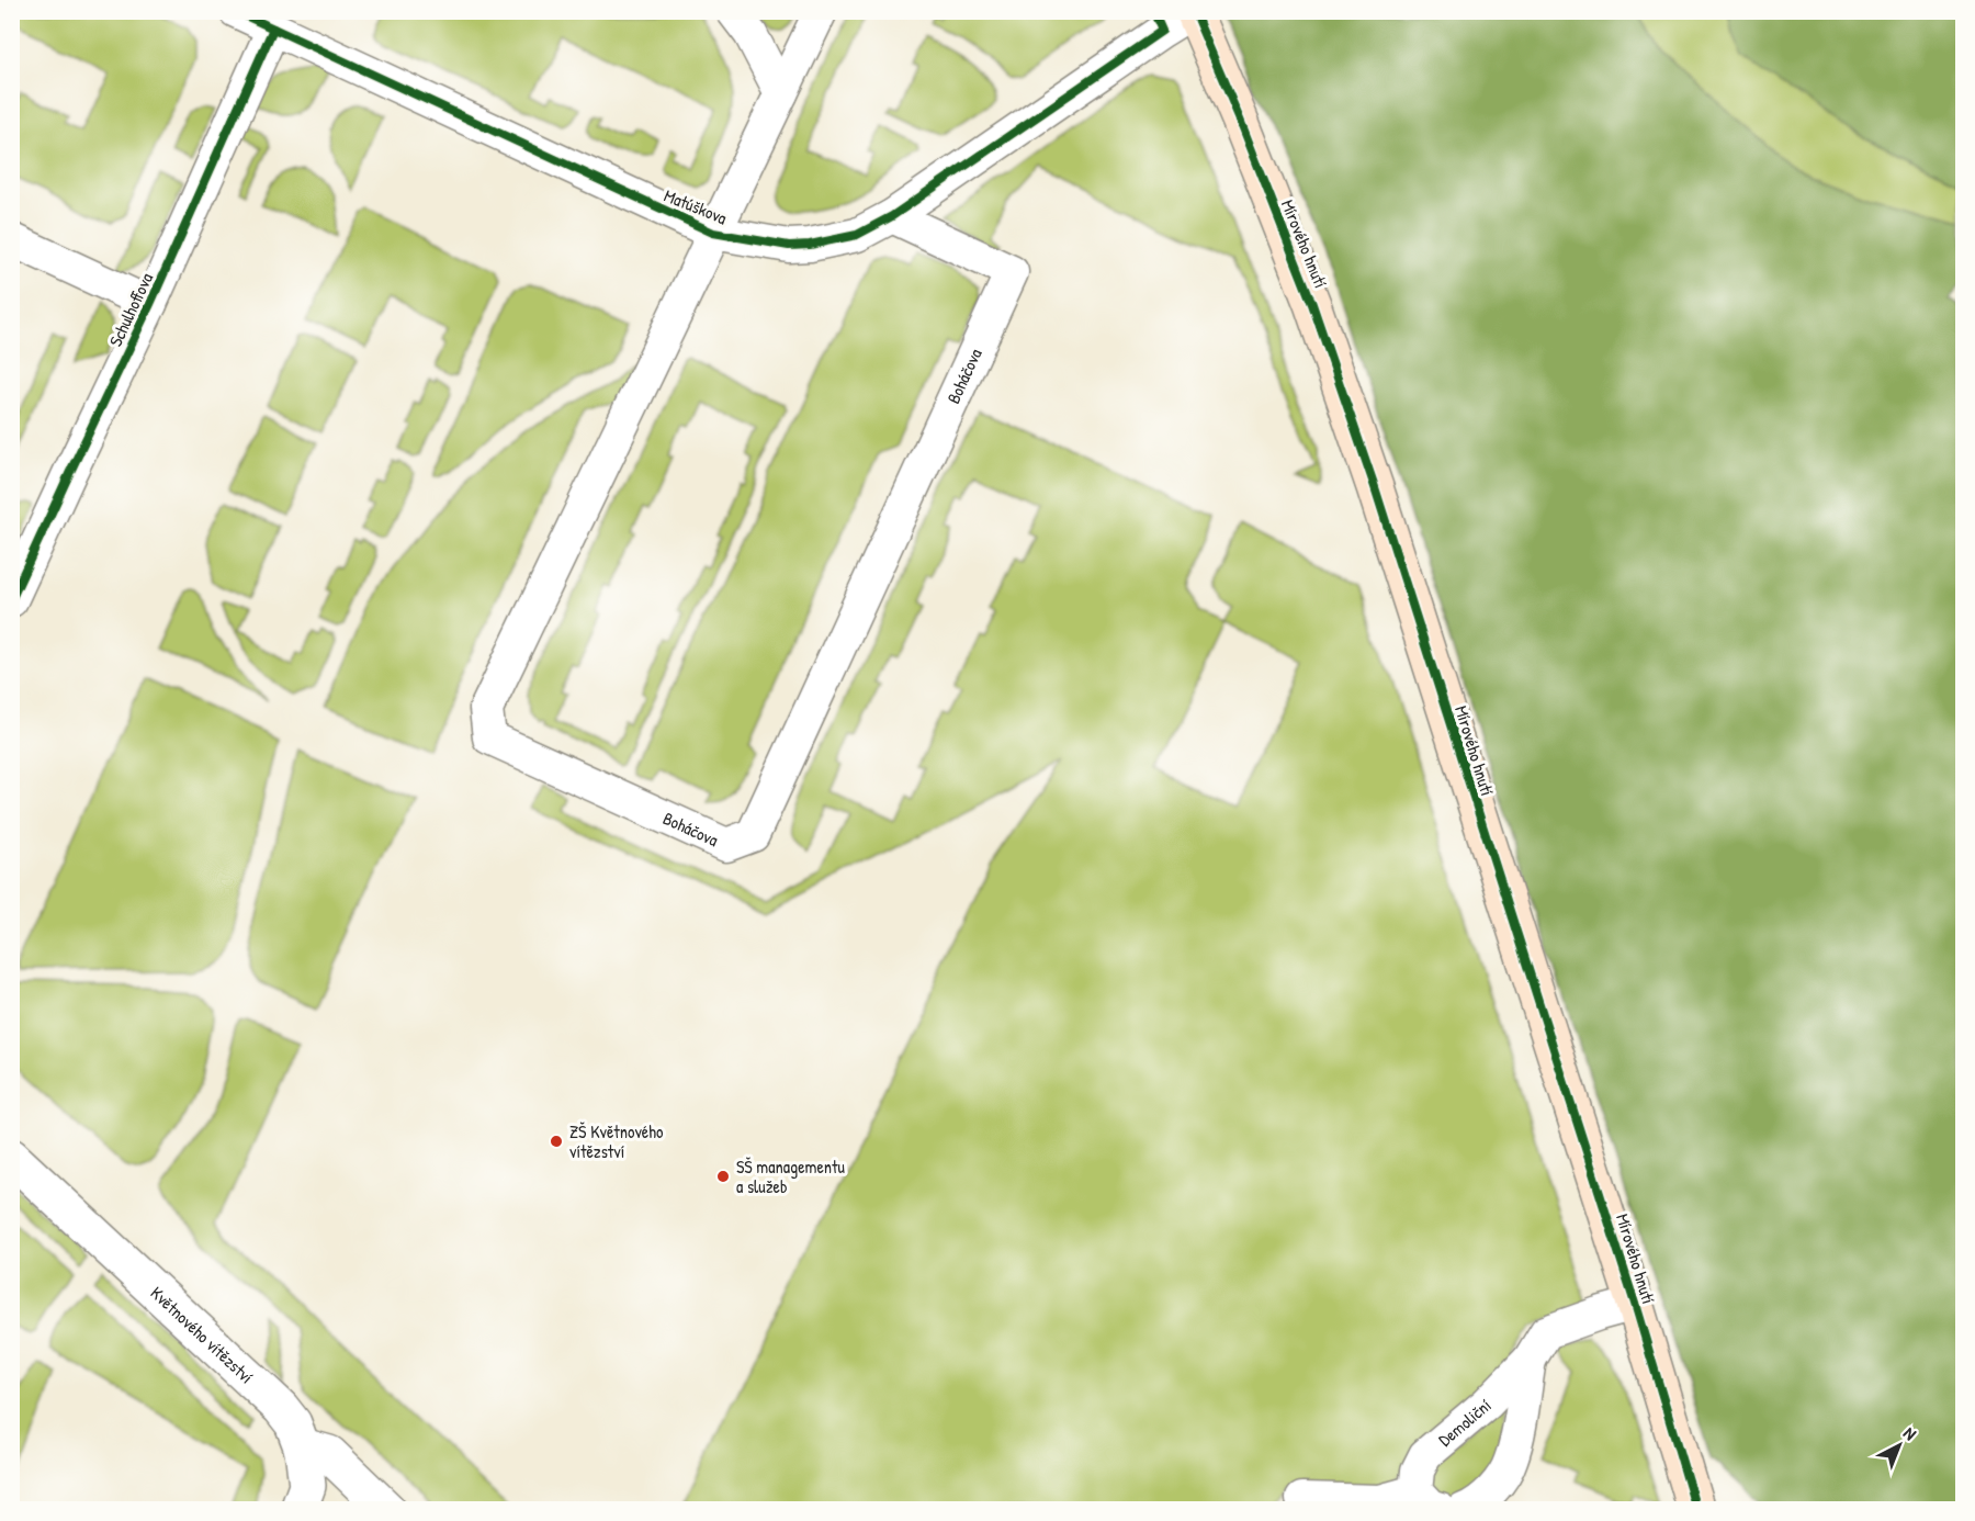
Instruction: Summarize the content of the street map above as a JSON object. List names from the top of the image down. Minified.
{"streets":{"main road":["Mírového hnutí"],"street":["Matúškova","Schulhoffova","Boháčova","Květnového vítězství","Demoliční"]},"crossings":[["Matúškova","Mírového hnutí"],["Matúškova","Schulhoffova"],["Matúškova","Boháčova"],["Mírového hnutí","Demoliční"]],"places":["ZŠ Květnového vítězství","SŠ managementu a služeb"],"north":"top right"}
